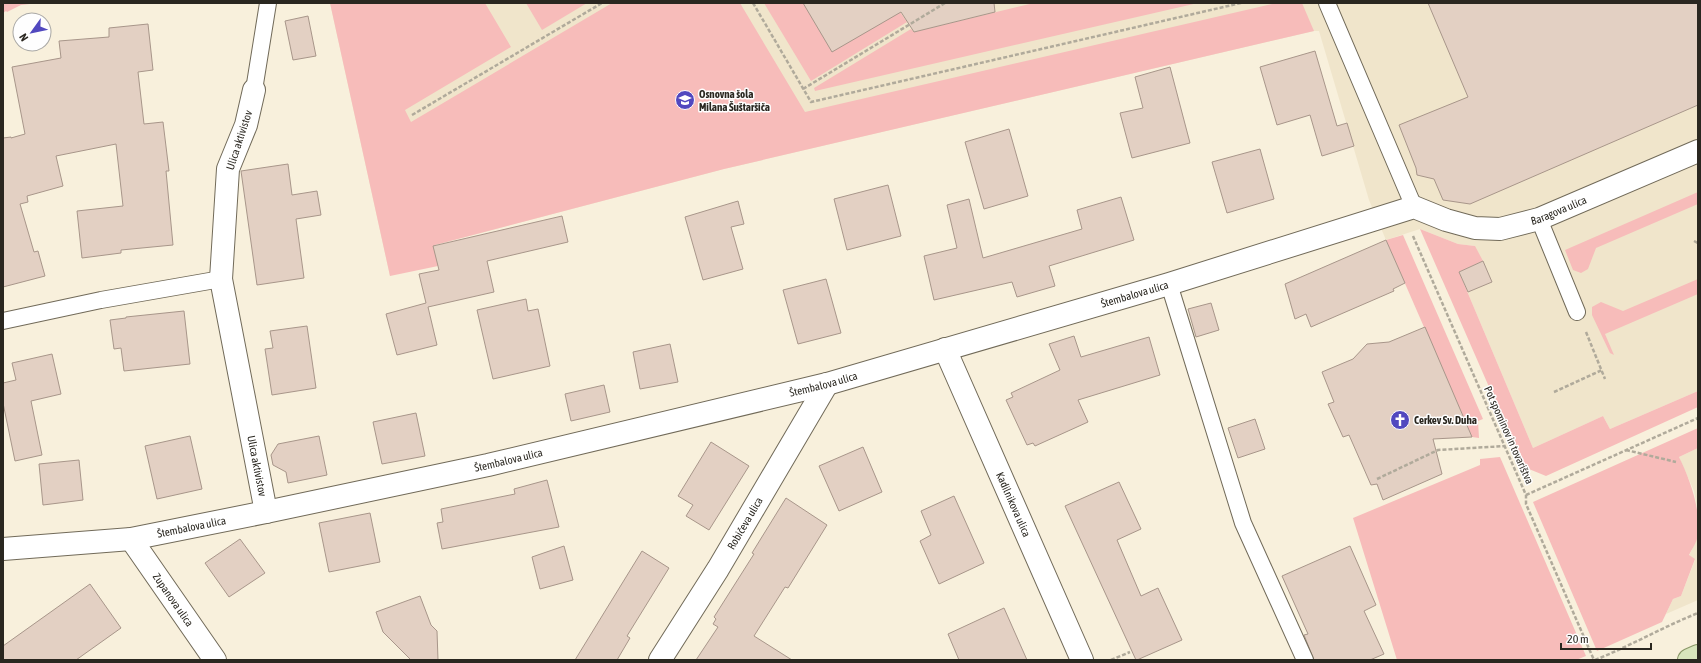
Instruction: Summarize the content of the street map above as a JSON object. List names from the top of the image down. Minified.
{"streets":{"street":["Ulica aktivistov","Baragova ulica","Štembalova ulica","Kadilnikova ulica","Robičeva ulica","Zupanova ulica"],"path":["Pot spominov in tovarištva"]},"crossings":[["Ulica aktivistov","Štembalova ulica"],["Baragova ulica","Štembalova ulica"],["Baragova ulica","Pot spominov in tovarištva"],["Štembalova ulica","Pot spominov in tovarištva"],["Štembalova ulica","Kadilnikova ulica"],["Štembalova ulica","Robičeva ulica"],["Štembalova ulica","Zupanova ulica"]],"places":{"school or university":["Osnovna šola Milana Šuštaršiča"],"church":["Cerkev Sv. Duha"]},"scale_bar":"20 m","north":"bottom left"}
